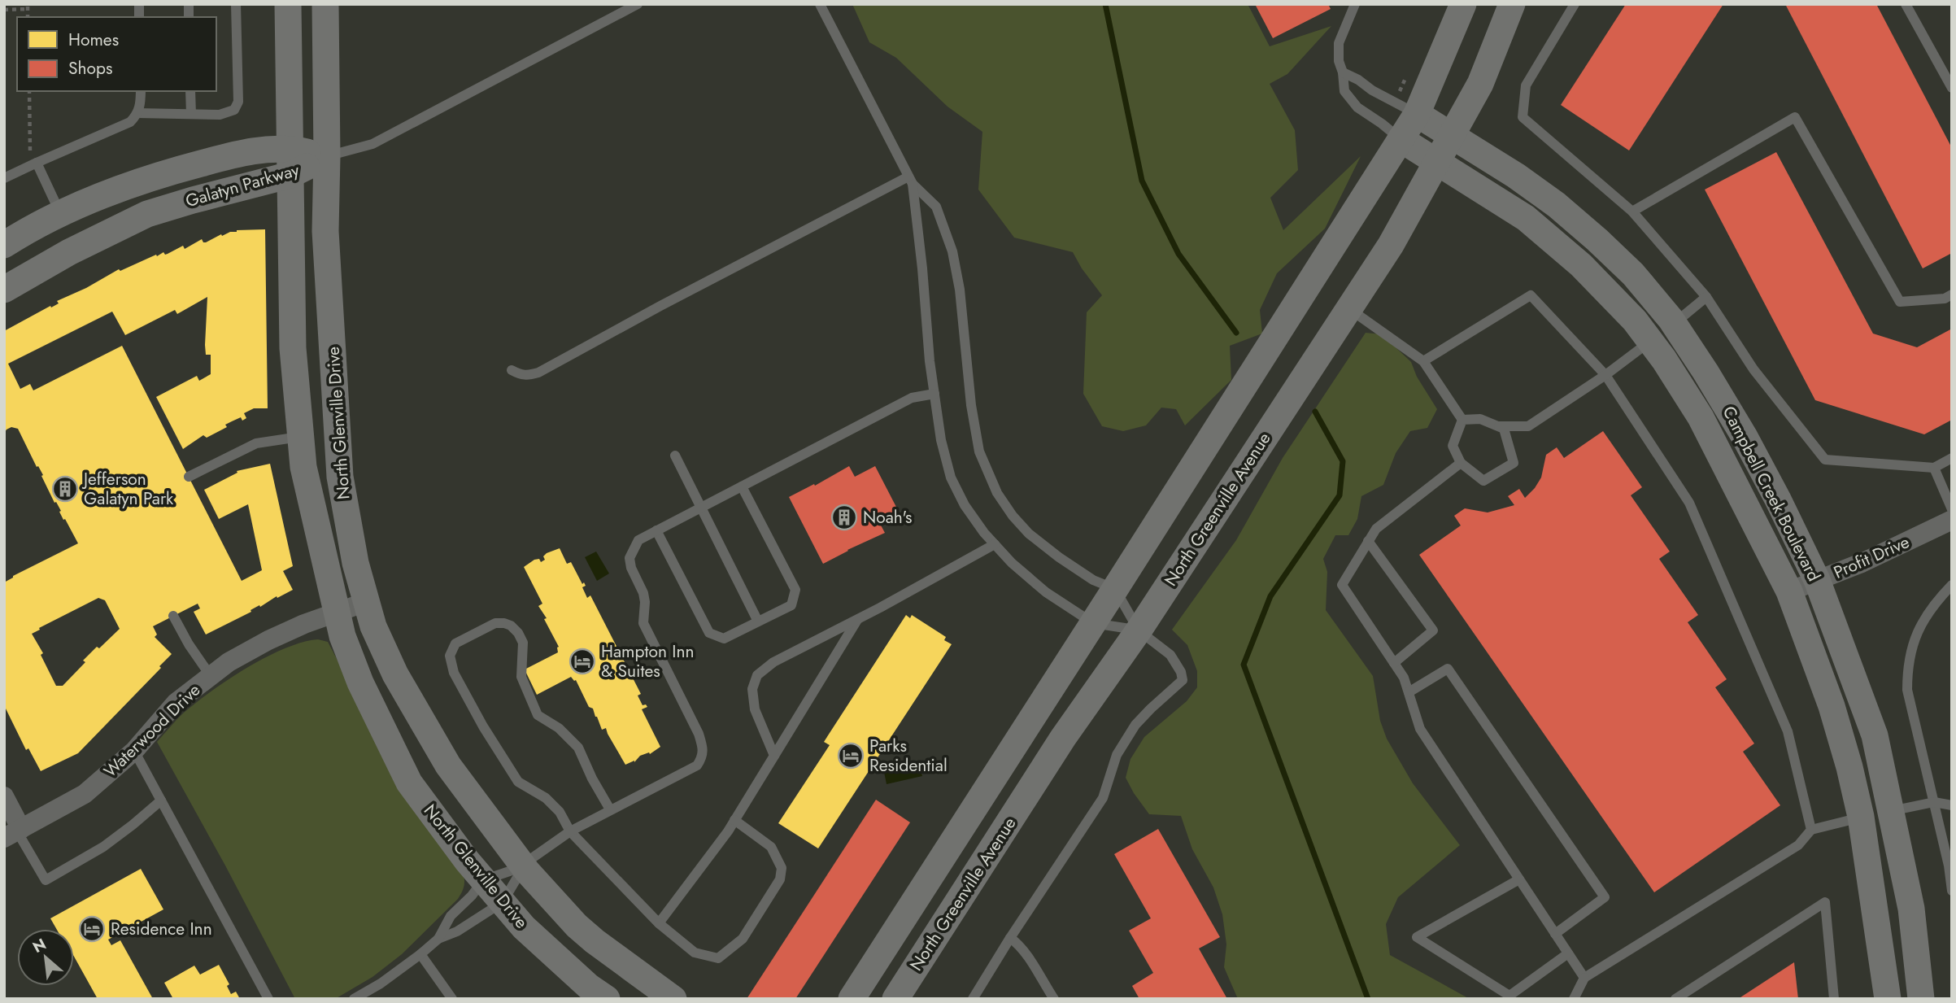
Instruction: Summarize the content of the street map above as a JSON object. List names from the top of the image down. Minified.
{"streets":{"street":["Galatyn Parkway","North Glenville Drive","Campbell Creek Boulevard","North Greenville Avenue","Profit Drive","Waterwood Drive"]},"crossings":[["Galatyn Parkway","North Glenville Drive"],["North Glenville Drive","Waterwood Drive"],["Campbell Creek Boulevard","North Greenville Avenue"],["Campbell Creek Boulevard","Profit Drive"]],"places":{"building":["Jefferson Galatyn Park","Noah's"],"hotel":["Hampton Inn & Suites","Parks Residential","Residence Inn"]},"legend":["Homes","Shops"],"north":"top left"}
